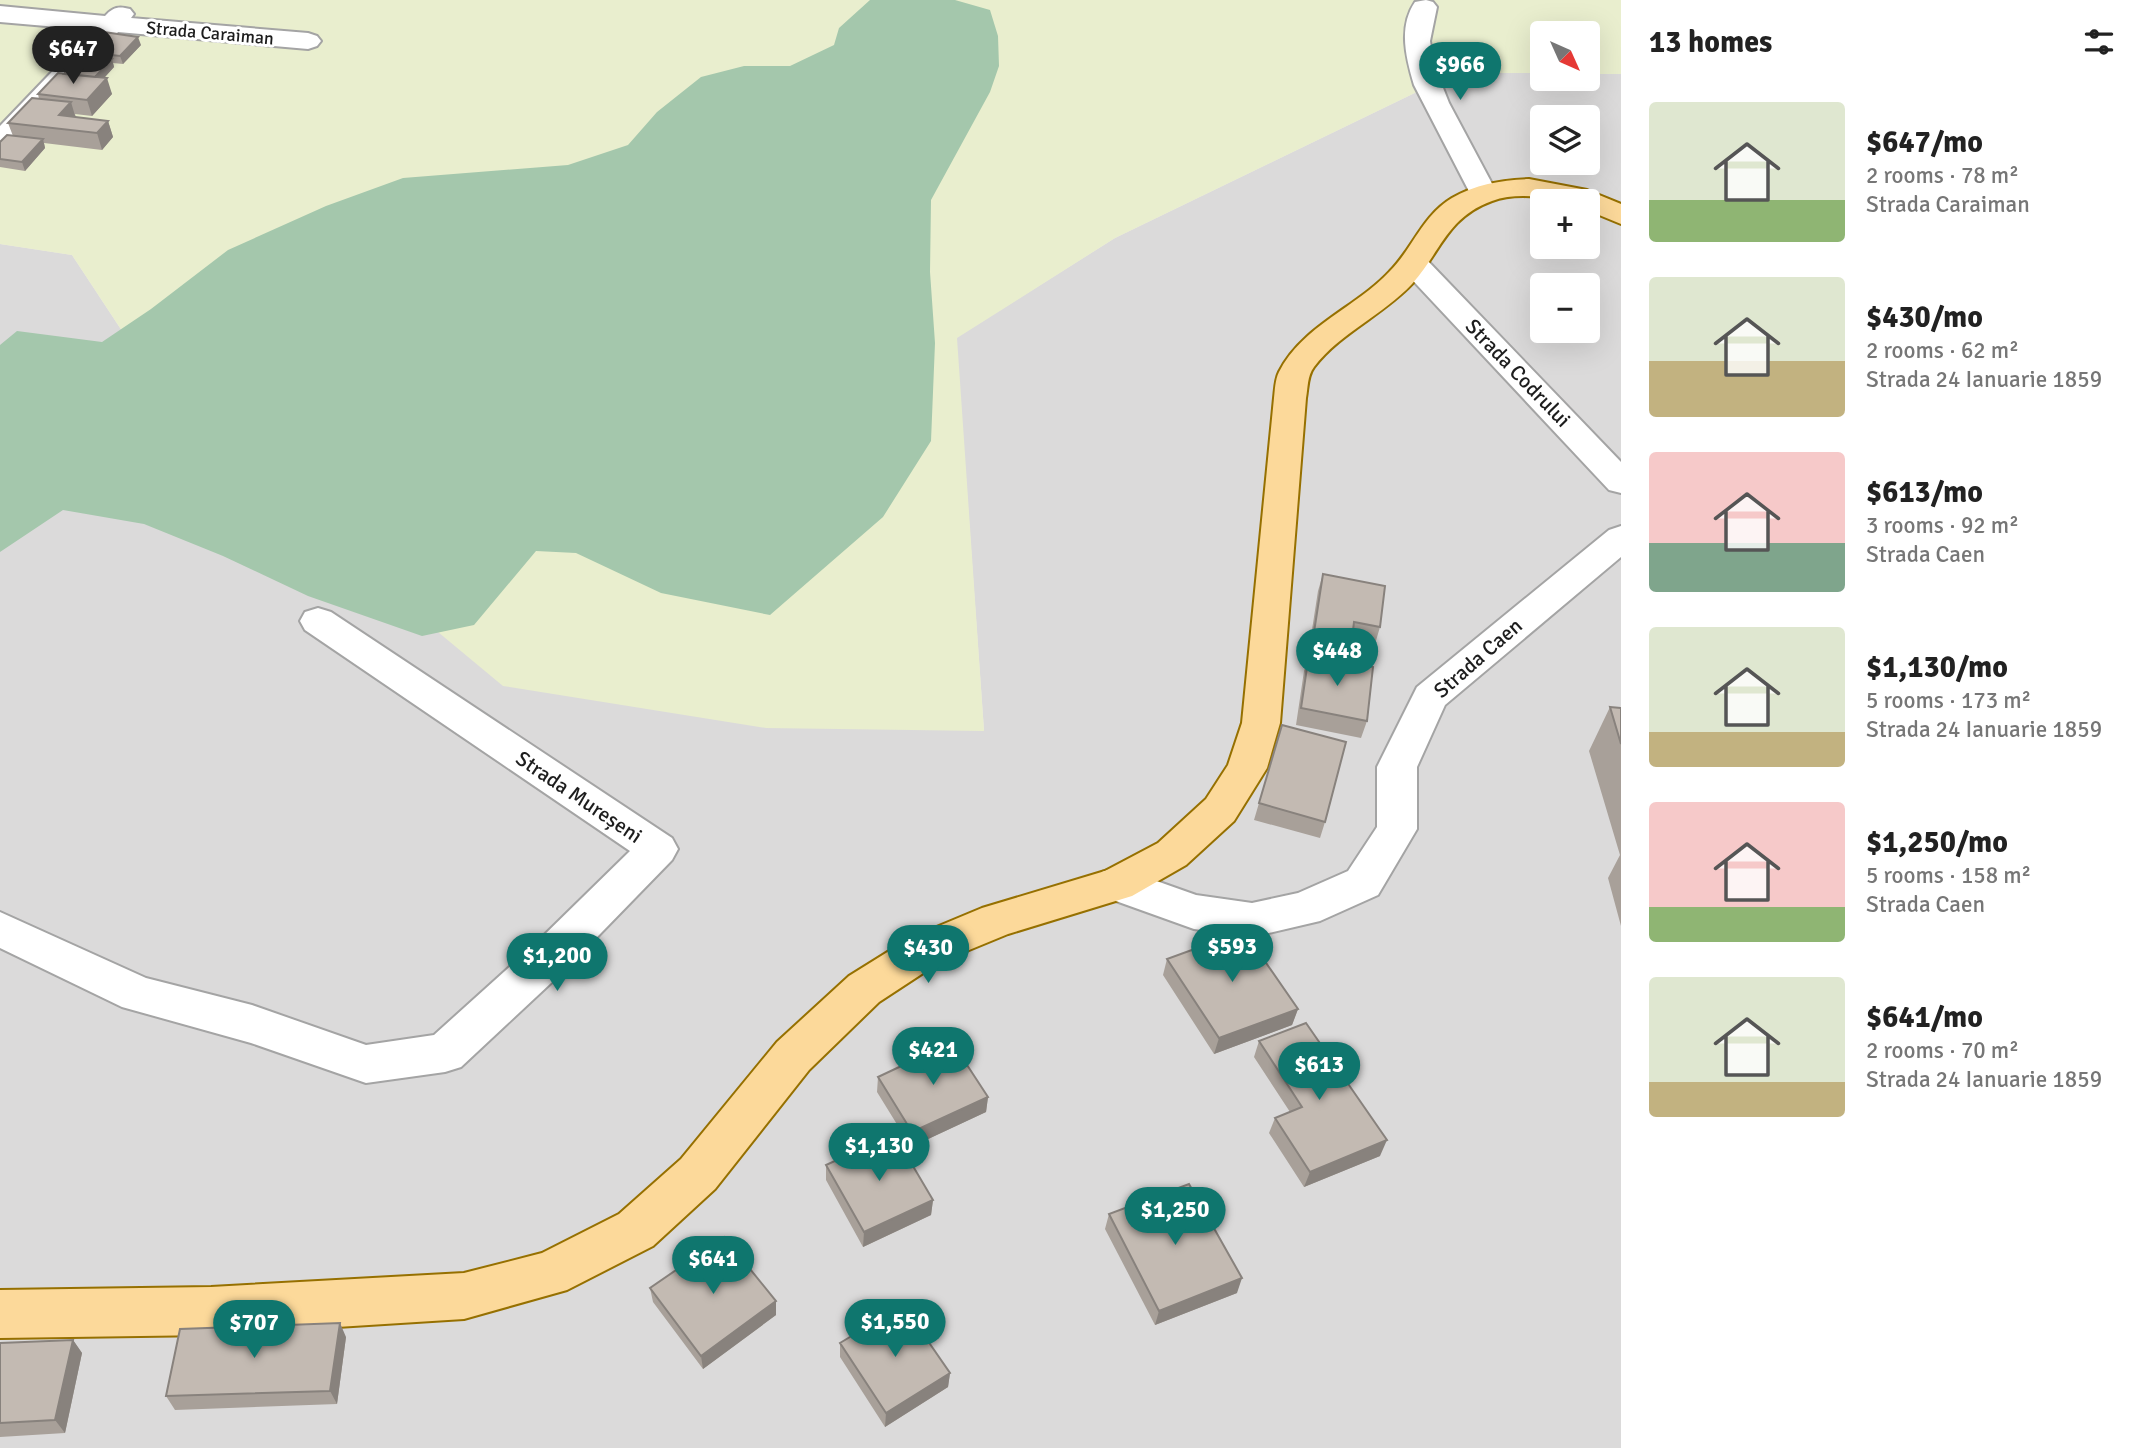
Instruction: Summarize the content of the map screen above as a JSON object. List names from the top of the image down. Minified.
{"streets":{"street":["Strada Caraiman","Strada Codrului","Strada Caen","Strada Mureșeni"]},"north":"bottom right","page":{"heading":"13 homes","map_buttons":["+","−"],"price":["$647","$966","$448","$593","$430","$1,200","$421","$613","$1,130","$1,250","$641","$1,550","$707"],"list":[{"name":"$647/mo","note":"2 rooms · 78 m² · Strada Caraiman"},{"name":"$430/mo","note":"2 rooms · 62 m² · Strada 24 Ianuarie 1859"},{"name":"$613/mo","note":"3 rooms · 92 m² · Strada Caen"},{"name":"$1,130/mo","note":"5 rooms · 173 m² · Strada 24 Ianuarie 1859"},{"name":"$1,250/mo","note":"5 rooms · 158 m² · Strada Caen"},{"name":"$641/mo","note":"2 rooms · 70 m² · Strada 24 Ianuarie 1859"}]}}
